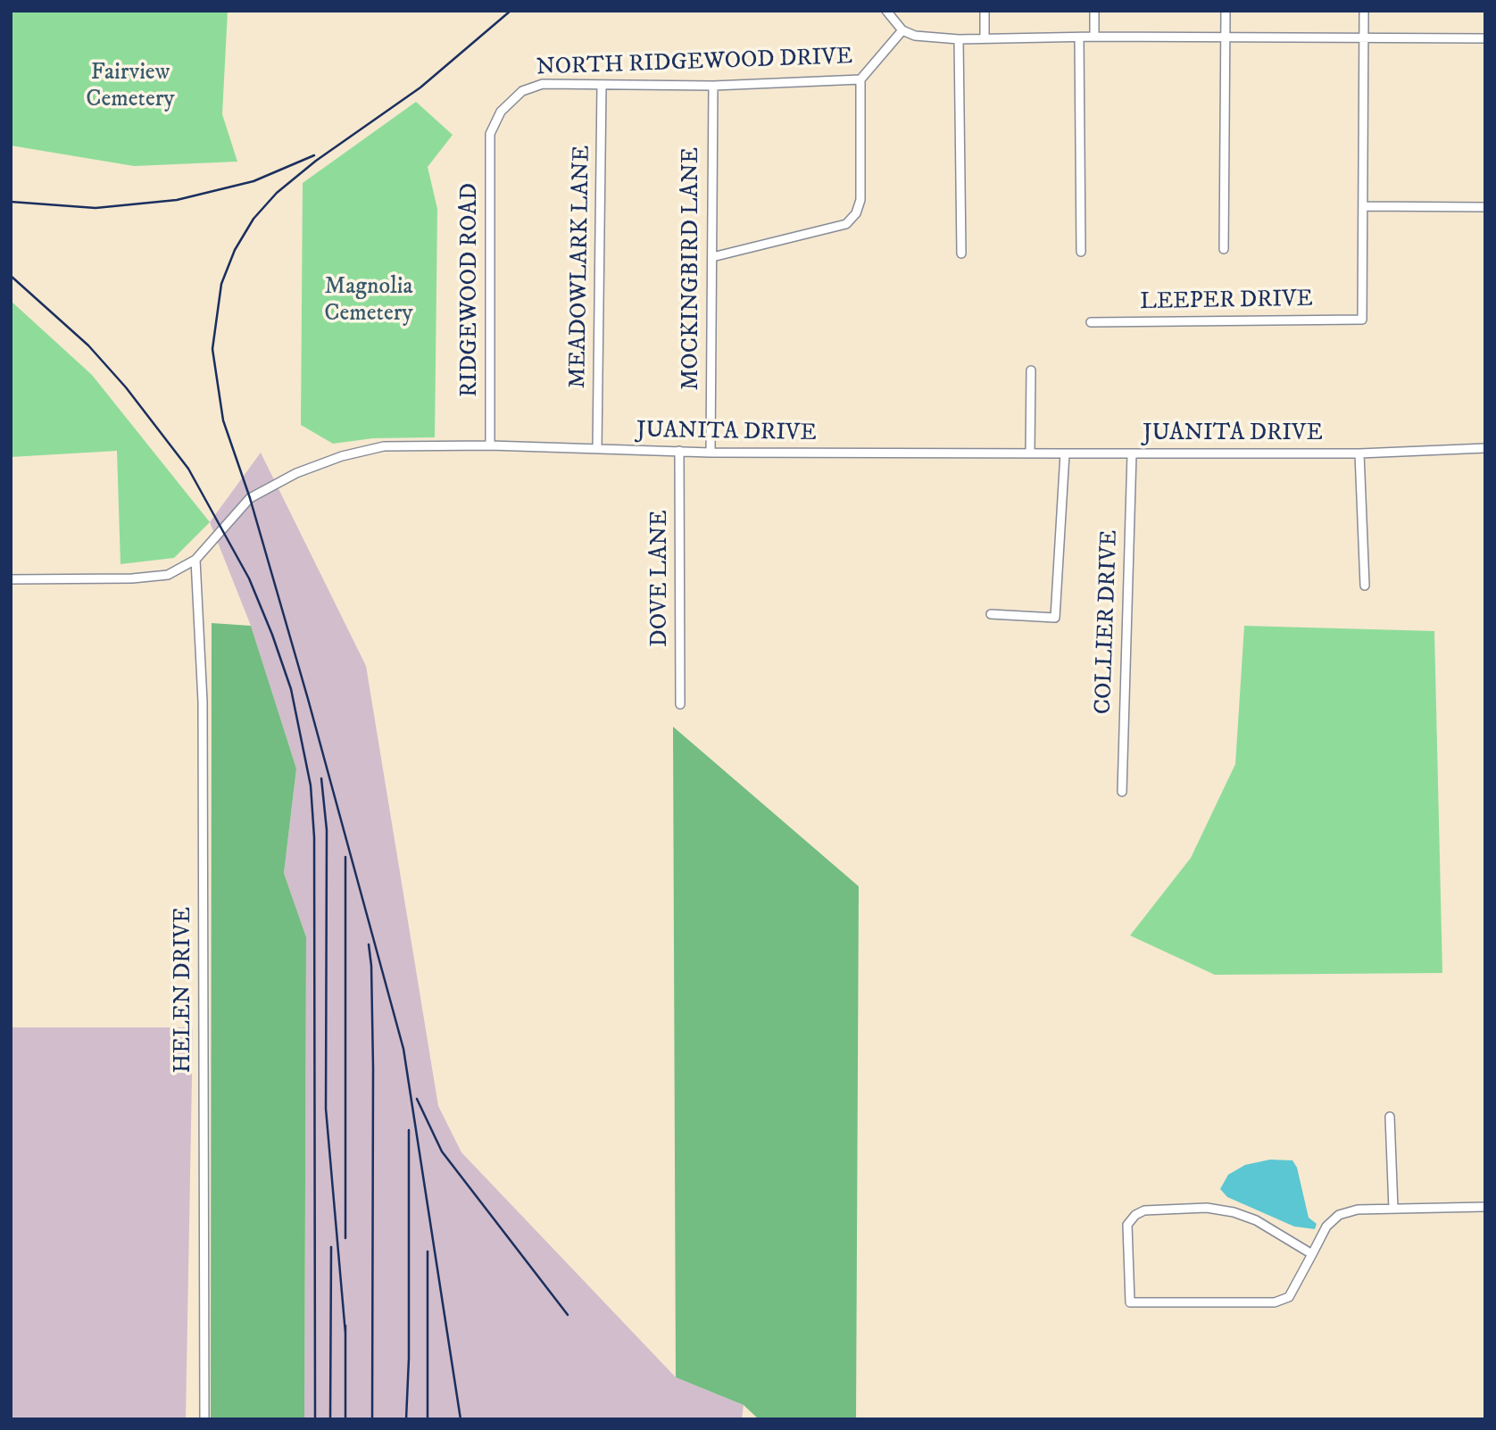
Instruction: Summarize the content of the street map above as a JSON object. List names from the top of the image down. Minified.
{"streets":{"street":["NORTH RIDGEWOOD DRIVE","MEADOWLARK LANE","MOCKINGBIRD LANE","RIDGEWOOD ROAD","LEEPER DRIVE","JUANITA DRIVE","DOVE LANE","COLLIER DRIVE","HELEN DRIVE"]},"crossings":[["NORTH RIDGEWOOD DRIVE","MEADOWLARK LANE"],["NORTH RIDGEWOOD DRIVE","MOCKINGBIRD LANE"],["NORTH RIDGEWOOD DRIVE","RIDGEWOOD ROAD"],["MEADOWLARK LANE","JUANITA DRIVE"],["MOCKINGBIRD LANE","JUANITA DRIVE"],["RIDGEWOOD ROAD","JUANITA DRIVE"],["JUANITA DRIVE","DOVE LANE"],["JUANITA DRIVE","COLLIER DRIVE"],["JUANITA DRIVE","HELEN DRIVE"]],"parks":["Fairview Cemetery","Magnolia Cemetery"]}
